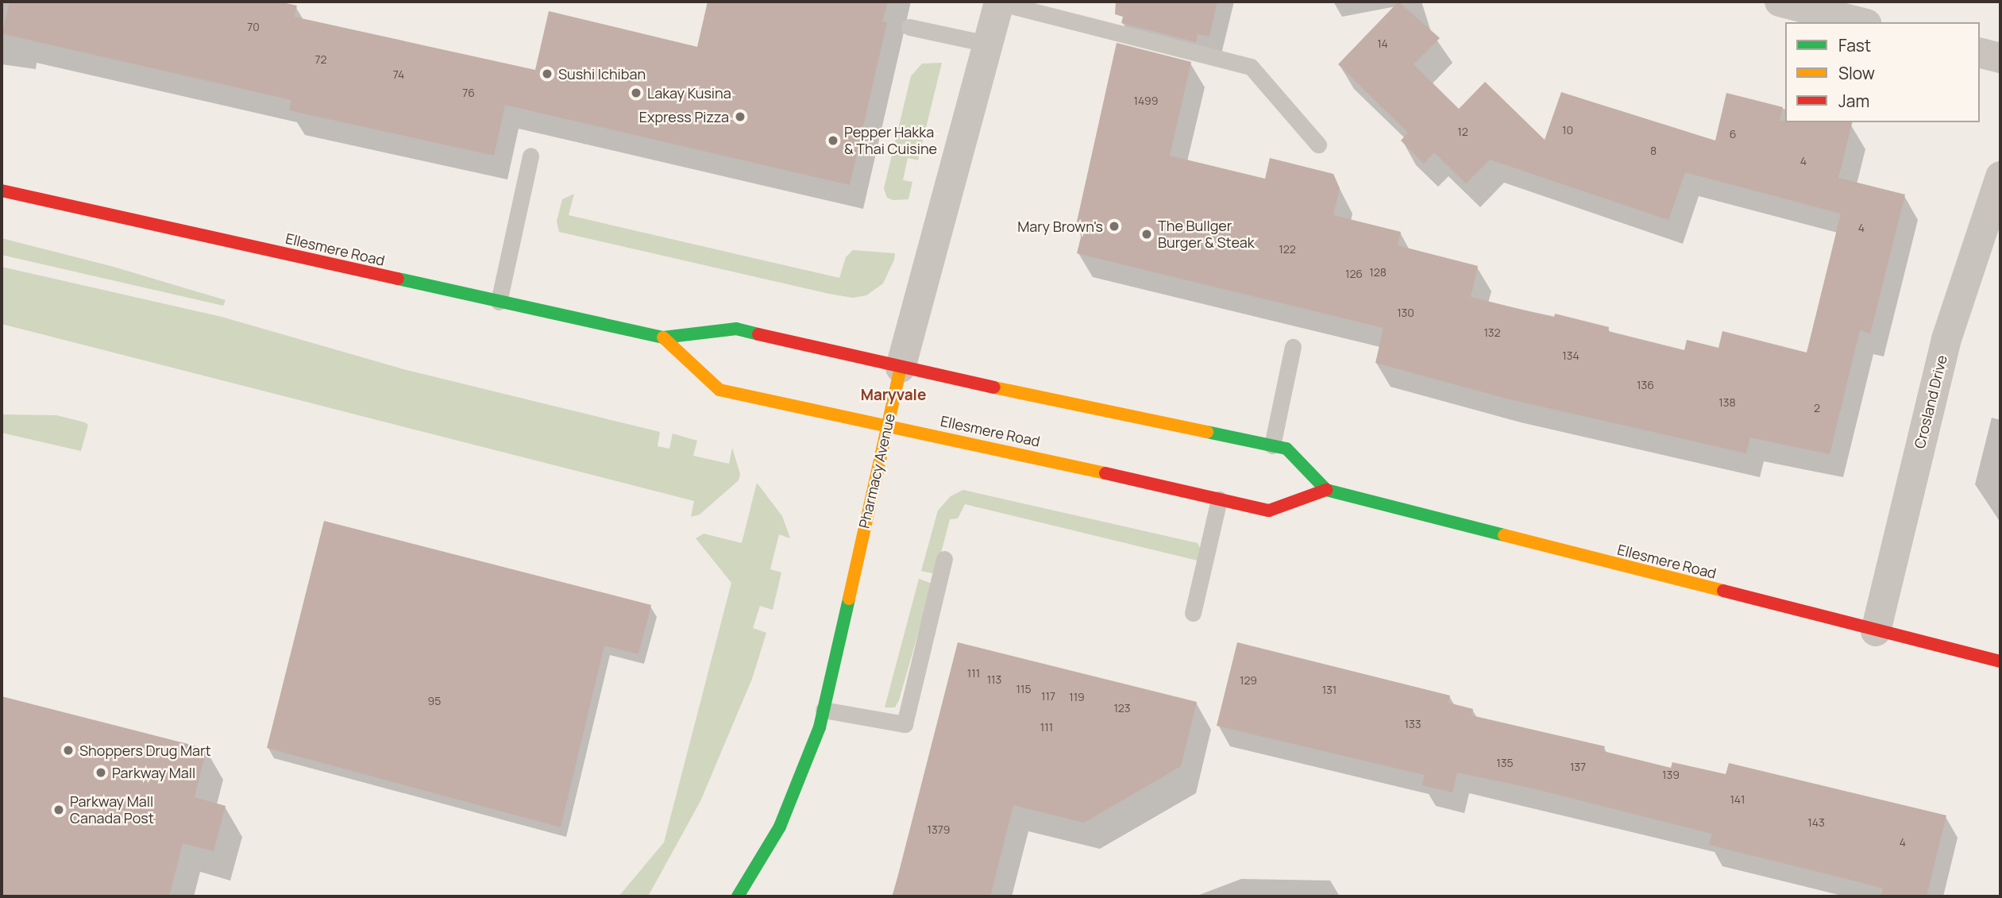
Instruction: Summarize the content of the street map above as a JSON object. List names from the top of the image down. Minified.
{"streets":{"main road":["Ellesmere Road","Pharmacy Avenue"],"street":["Crosland Drive"]},"crossings":[["Ellesmere Road","Crosland Drive"],["Ellesmere Road","Pharmacy Avenue"]],"districts":["Maryvale"],"places":["Sushi Ichiban","Lakay Kusina","Express Pizza","Pepper Hakka & Thai Cuisine","Mary Brown's","The Bullger Burger & Steak","Shoppers Drug Mart","Parkway Mall","Parkway Mall Canada Post"],"house_numbers":["70","14","72","74","76","1499","10","12","6","8","4","4","122","128","126","130","132","134","136","138","2","111","113","129","115","131","117","119","95","123","133","111","135","137","139","141","143","1379","4"],"legend":["Fast","Slow","Jam"]}
